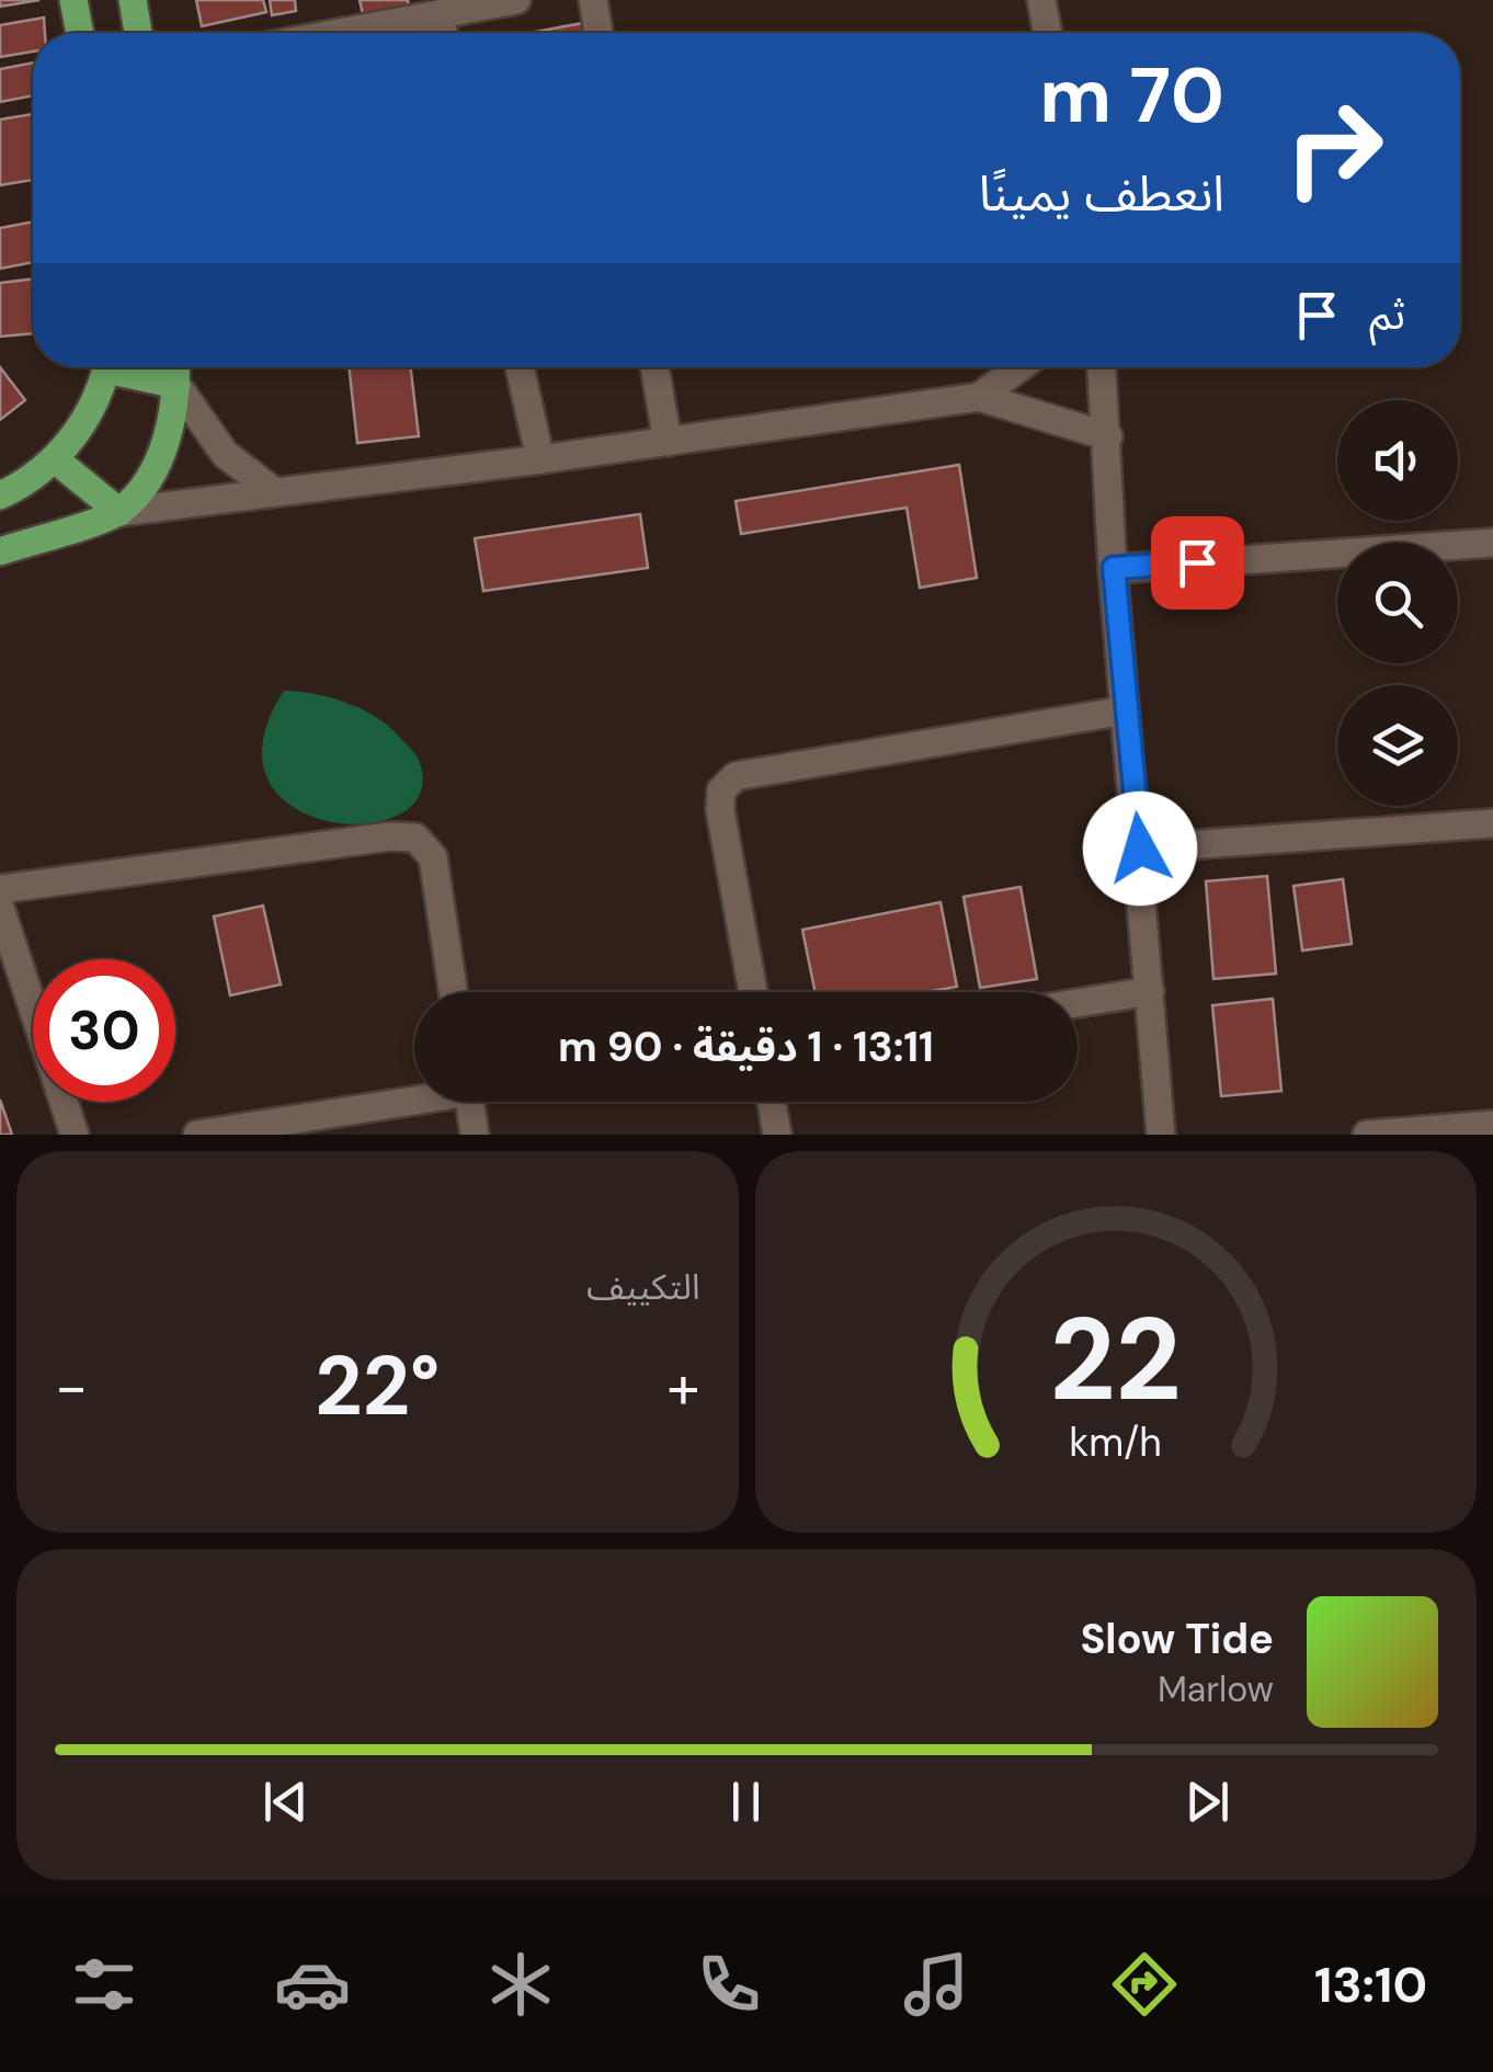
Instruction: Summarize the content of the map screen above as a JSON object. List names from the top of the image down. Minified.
{"page":{"turn":["70 m","انعطف يمينًا"],"then":"ثم","limit":"30","trip":"13:11 · 1 دقيقة · 90 m","tile":"التكييف","heat":["−","22°","+"],"song":["Slow Tide","Marlow"],"tabs":"13:10","gauge":["22","km/h"]}}
